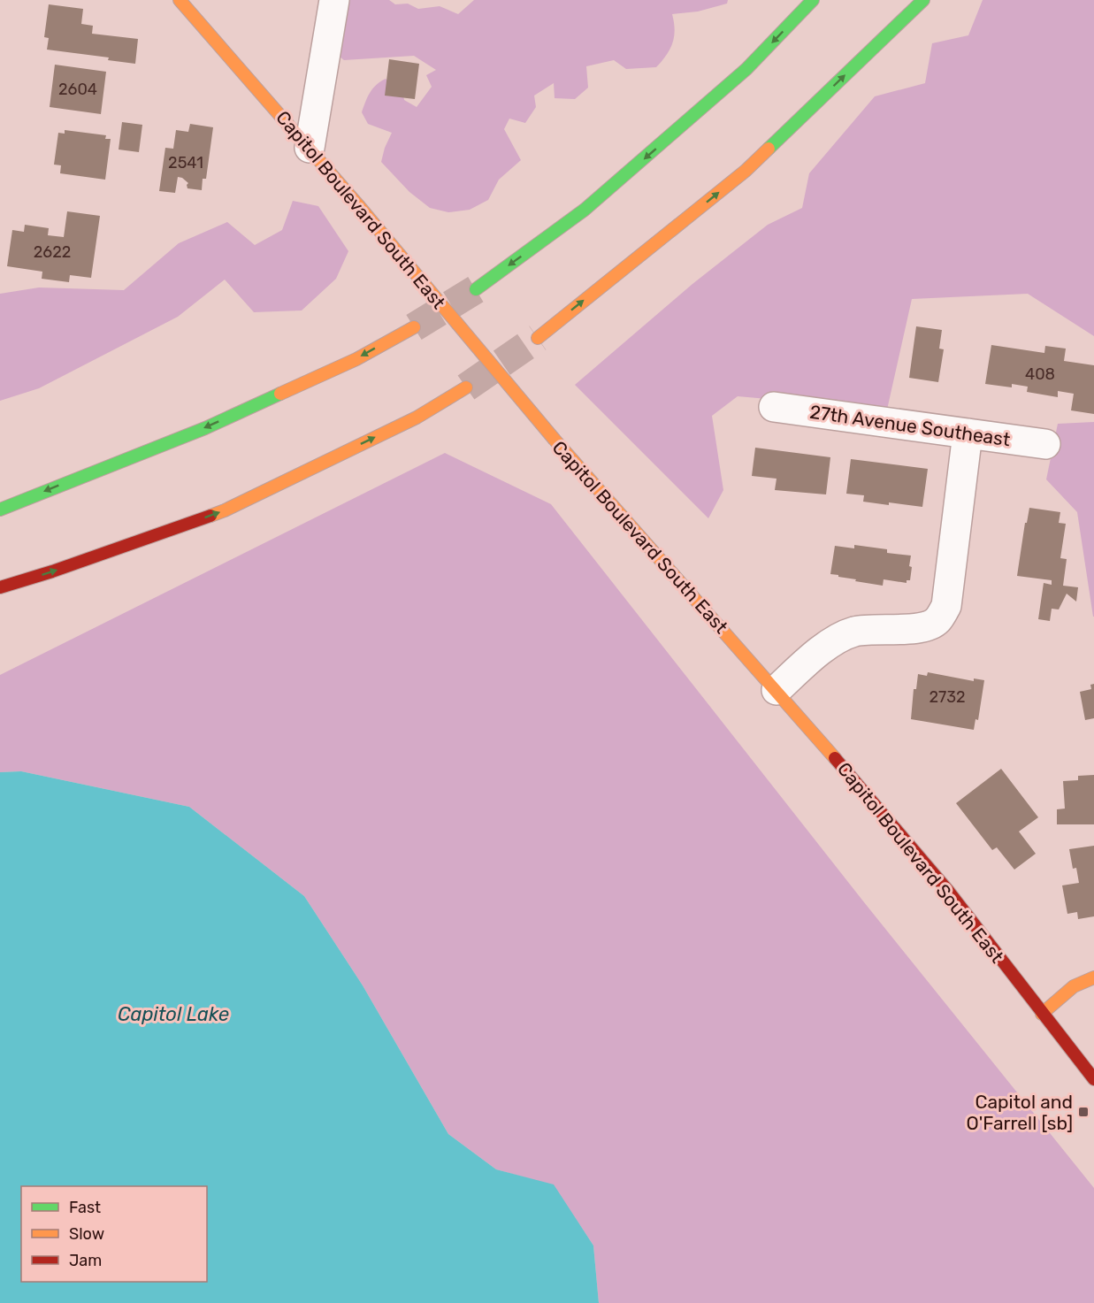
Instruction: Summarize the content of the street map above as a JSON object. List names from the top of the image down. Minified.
{"streets":{"main road":["Capitol Boulevard South East"],"street":["27th Avenue Southeast"]},"water":["Capitol Lake"],"places":{"transit":["Capitol and O'Farrell [sb]"]},"house_numbers":["2604","2541","2622","408","2732"],"legend":["Fast","Slow","Jam"]}
